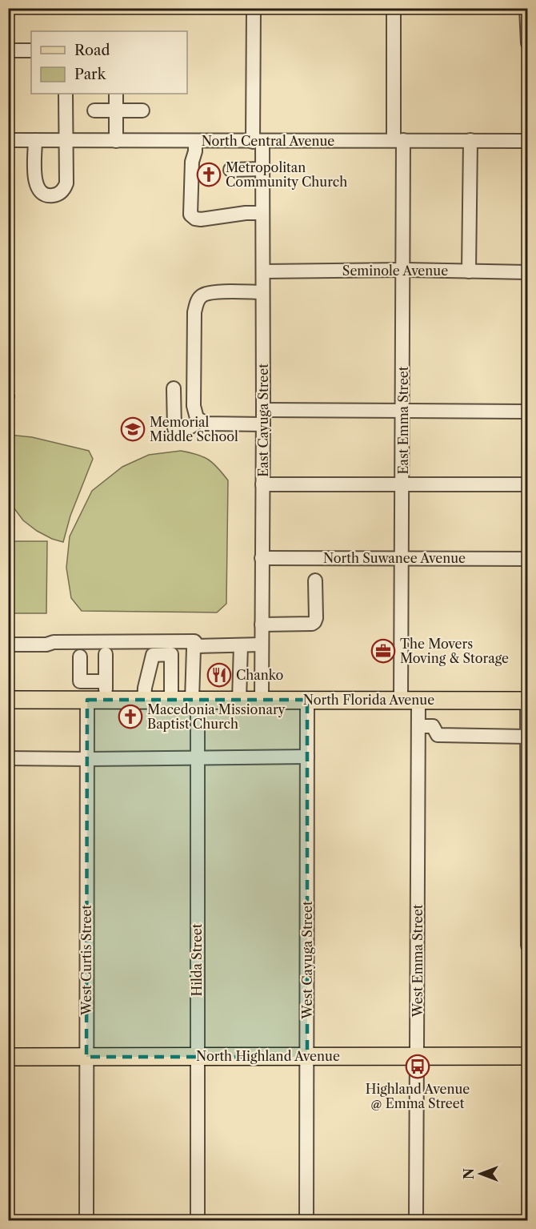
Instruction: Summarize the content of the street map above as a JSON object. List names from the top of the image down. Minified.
{"streets":{"main road":["North Florida Avenue","North Highland Avenue"],"street":["North Central Avenue","Seminole Avenue","East Cayuga Street","East Emma Street","North Suwanee Avenue","West Curtis Street","Hilda Street","West Cayuga Street","West Emma Street"]},"crossings":[["North Central Avenue","East Cayuga Street"],["North Central Avenue","East Emma Street"],["Seminole Avenue","East Cayuga Street"],["Seminole Avenue","East Emma Street"],["East Cayuga Street","North Suwanee Avenue"],["East Cayuga Street","North Florida Avenue"],["East Emma Street","North Suwanee Avenue"],["East Emma Street","North Florida Avenue"],["North Florida Avenue","West Curtis Street"],["North Florida Avenue","Hilda Street"],["North Florida Avenue","West Cayuga Street"],["North Florida Avenue","West Emma Street"],["West Curtis Street","North Highland Avenue"],["Hilda Street","North Highland Avenue"],["West Cayuga Street","North Highland Avenue"],["West Emma Street","North Highland Avenue"]],"places":{"church":["Metropolitan Community Church","Macedonia Missionary Baptist Church"],"school or university":["Memorial Middle School"],"office":["The Movers Moving & Storage"],"restaurant":["Chanko"],"bus stop":["Highland Avenue @ Emma Street"]},"legend":["Road","Park"],"north":"left"}
